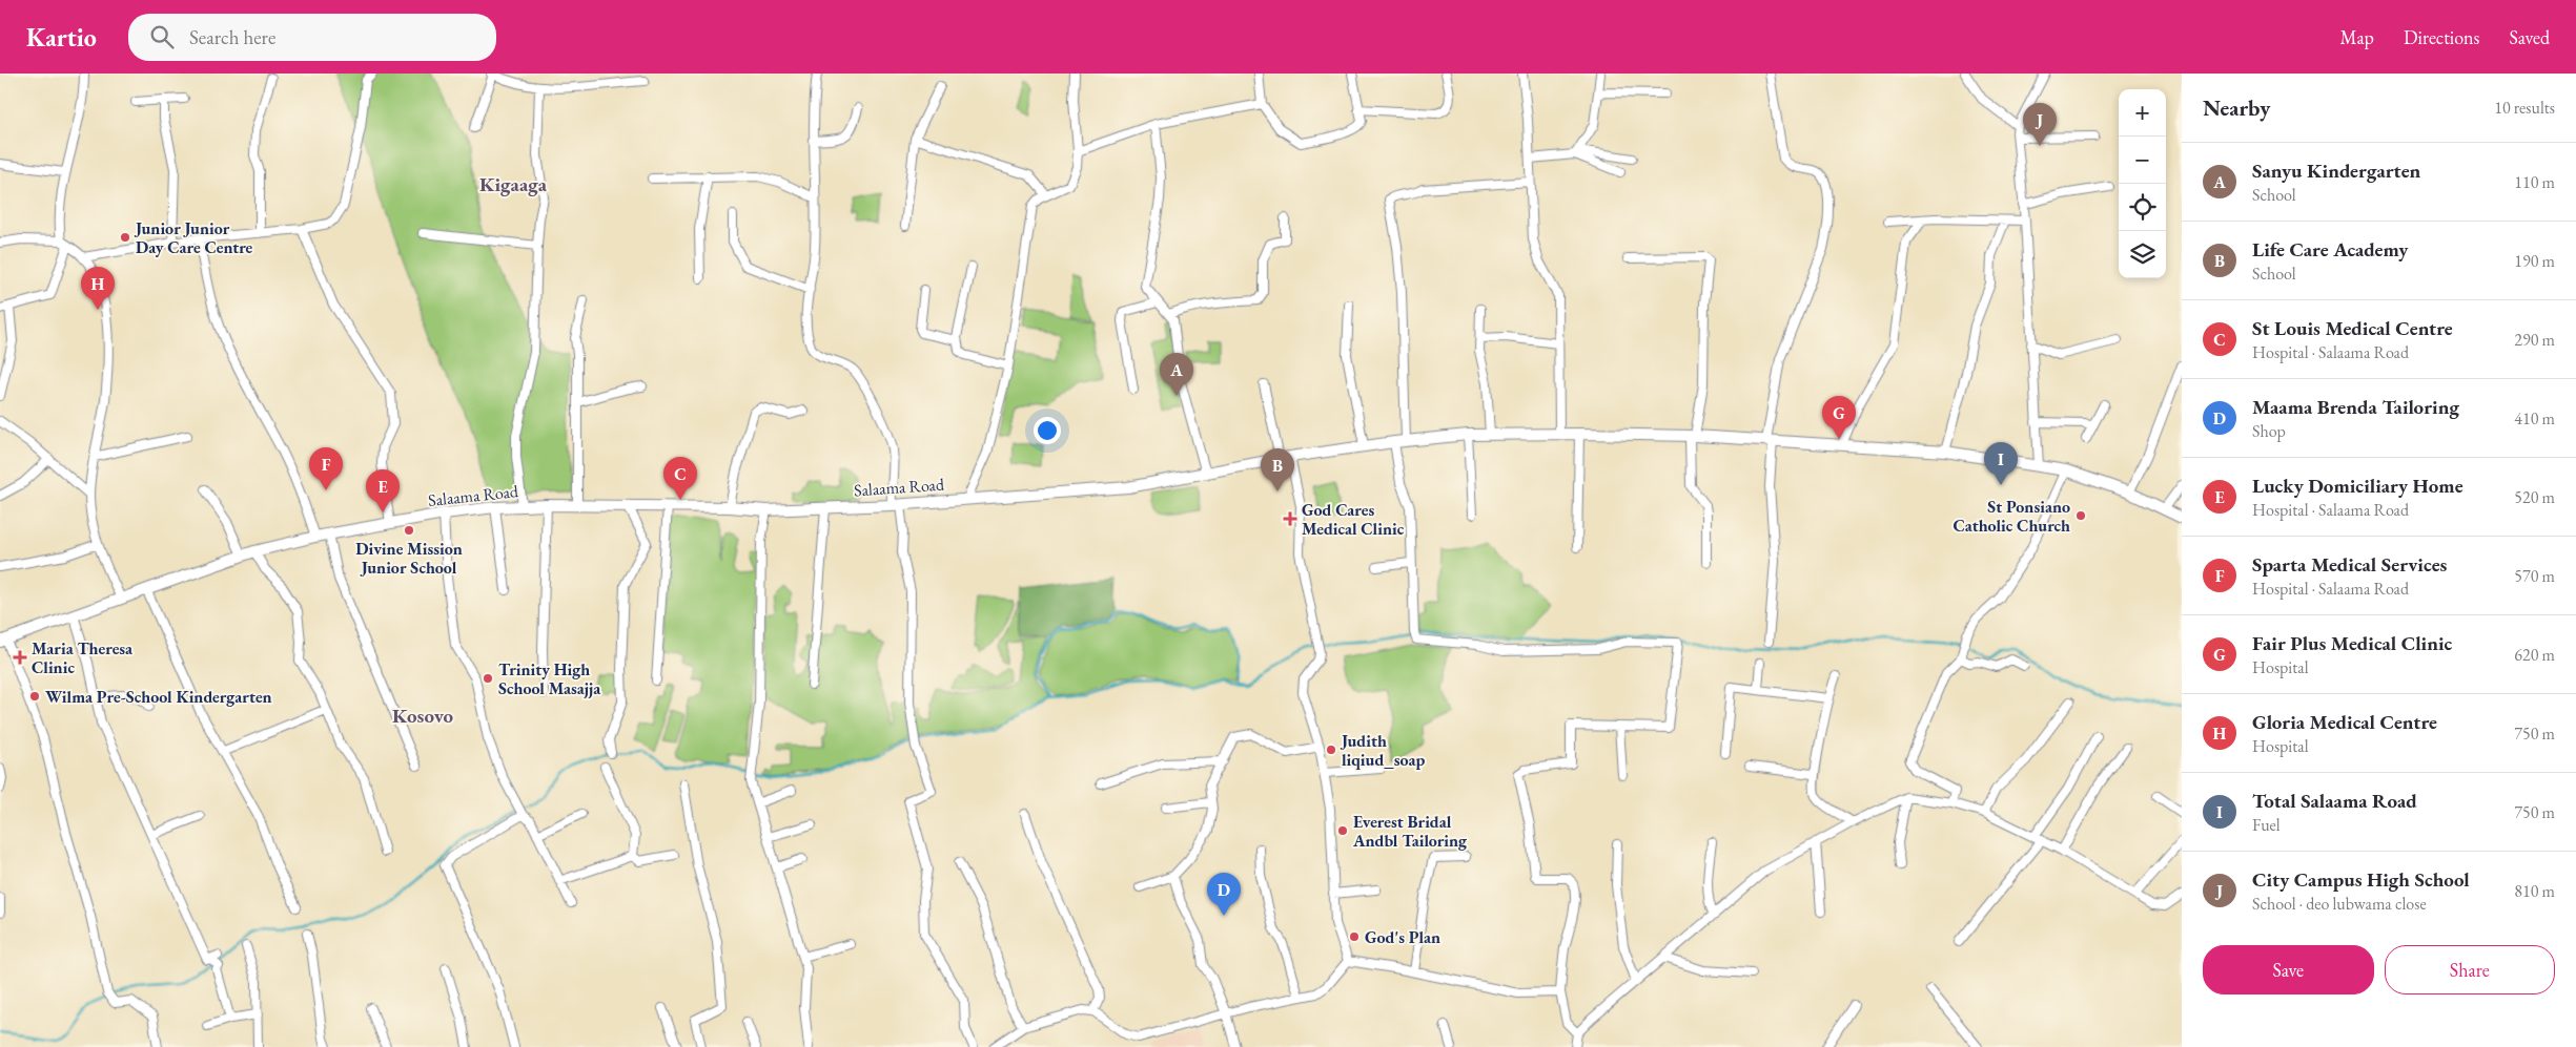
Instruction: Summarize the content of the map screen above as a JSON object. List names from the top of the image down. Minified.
{"streets":{"main road":["Salaama Road"]},"districts":["Kigaaga","Kosovo"],"places":{"other":["Junior Junior Day Care Centre","St Ponsiano Catholic Church","Divine Mission Junior School","Trinity High School Masajja","Wilma Pre-School Kindergarten","Judith liqiud_soap","Everest Bridal Andbl Tailoring","God's Plan"],"health":["God Cares Medical Clinic","Maria Theresa Clinic"]},"page":{"header":"Kartio","search":"Search here","nav":["Map","Directions","Saved"],"heading":["Nearby","10 results"],"map_buttons":["+","−"],"pins":["J","H","A","G","I","F","B","C","E","D"],"list":[{"mark":"A","name":"Sanyu Kindergarten","note":"School","value":"110 m"},{"mark":"B","name":"Life Care Academy","note":"School","value":"190 m"},{"mark":"C","name":"St Louis Medical Centre","note":"Hospital · Salaama Road","value":"290 m"},{"mark":"D","name":"Maama Brenda Tailoring","note":"Shop","value":"410 m"},{"mark":"E","name":"Lucky Domiciliary Home","note":"Hospital · Salaama Road","value":"520 m"},{"mark":"F","name":"Sparta Medical Services","note":"Hospital · Salaama Road","value":"570 m"},{"mark":"G","name":"Fair Plus Medical Clinic","note":"Hospital","value":"620 m"},{"mark":"H","name":"Gloria Medical Centre","note":"Hospital","value":"750 m"},{"mark":"I","name":"Total Salaama Road","note":"Fuel","value":"750 m"},{"mark":"J","name":"City Campus High School","note":"School · deo lubwama close","value":"810 m"}],"buttons":["Save","Share"]}}
